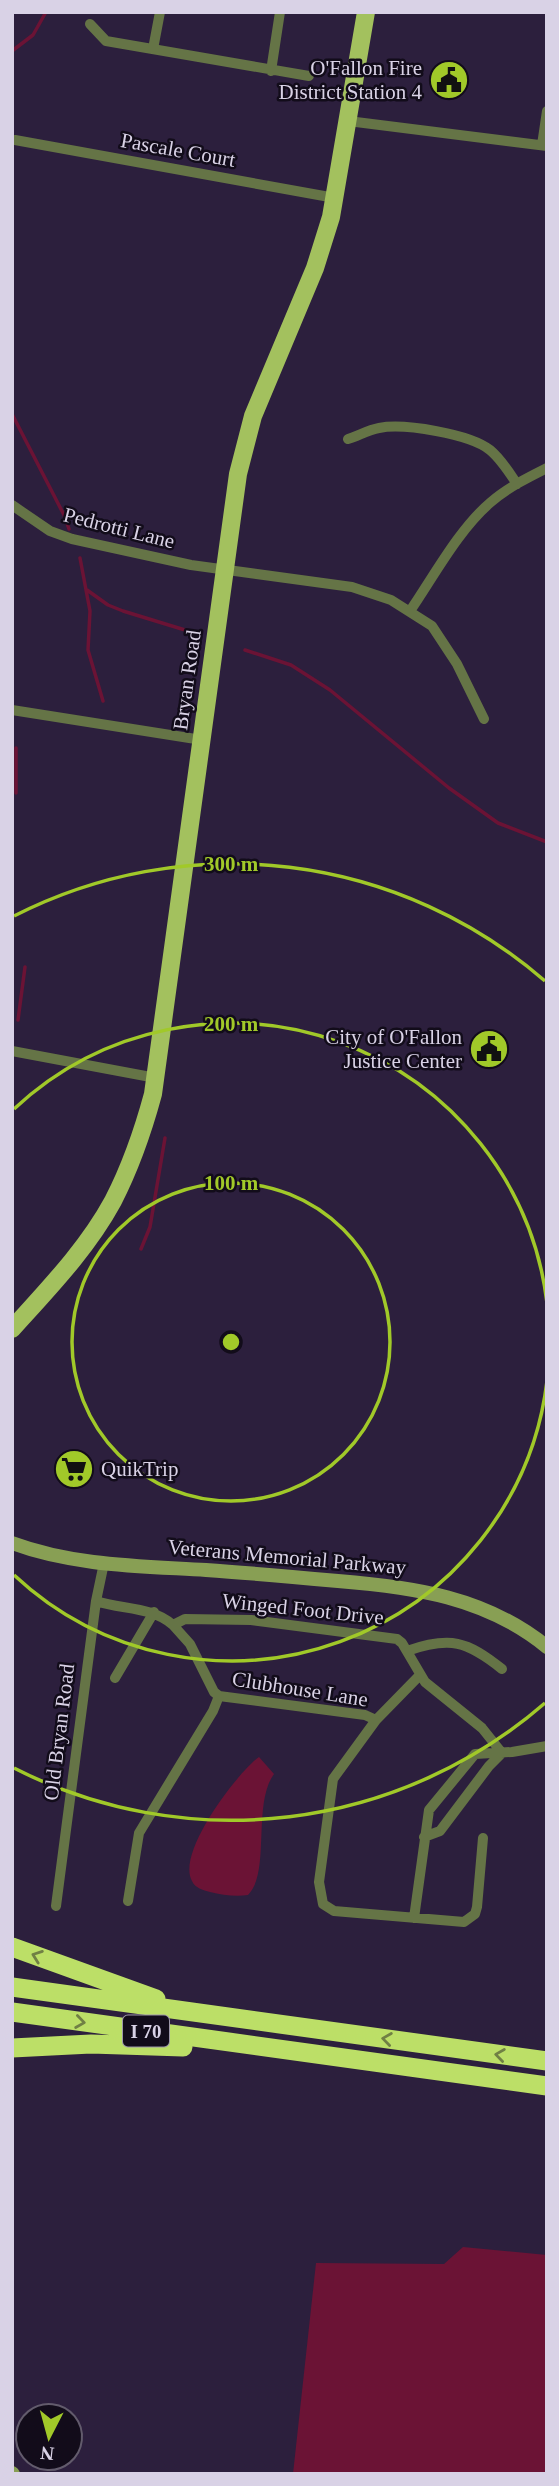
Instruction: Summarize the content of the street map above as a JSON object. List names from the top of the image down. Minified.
{"streets":{"highway":["I 70"],"main road":["Bryan Road"],"street":["Pascale Court","Pedrotti Lane","Veterans Memorial Parkway","Winged Foot Drive","Clubhouse Lane","Old Bryan Road"]},"crossings":[["Pascale Court","Bryan Road"],["Pedrotti Lane","Bryan Road"],["Veterans Memorial Parkway","Old Bryan Road"],["Winged Foot Drive","Clubhouse Lane"]],"places":{"public building":["O'Fallon Fire District Station 4","City of O'Fallon Justice Center"],"supermarket":["QuikTrip"]},"north":"bottom","rings":["300 m","200 m","100 m"]}
